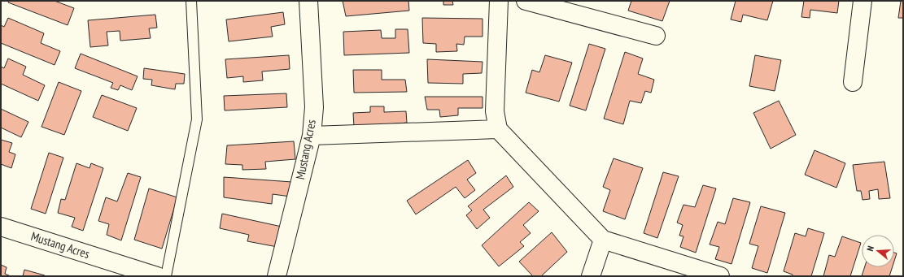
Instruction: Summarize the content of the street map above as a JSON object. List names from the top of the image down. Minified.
{"streets":{"street":["Mustang Acres"]},"north":"left"}
